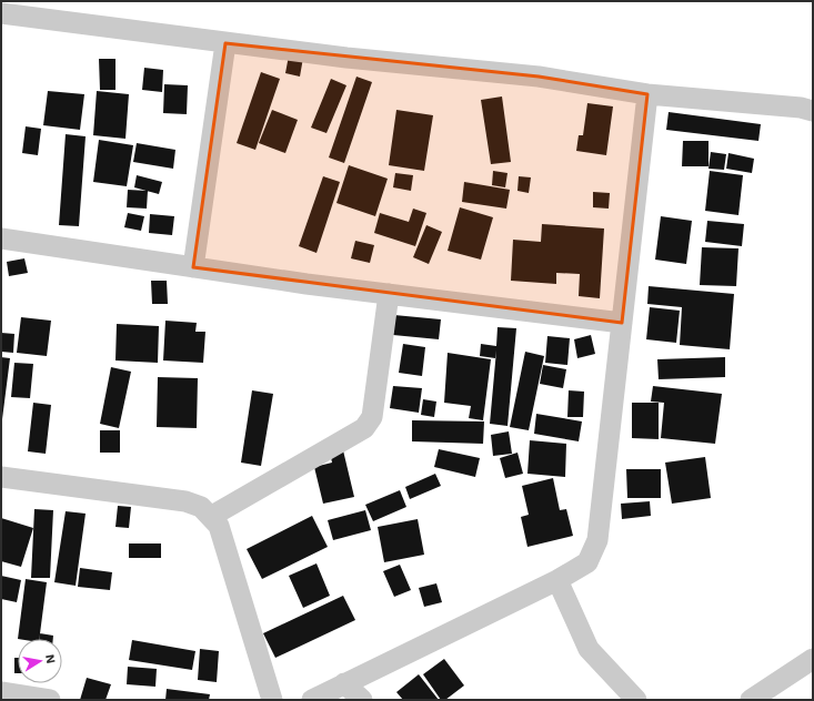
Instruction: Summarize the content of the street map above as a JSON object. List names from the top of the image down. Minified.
{"north":"right"}
